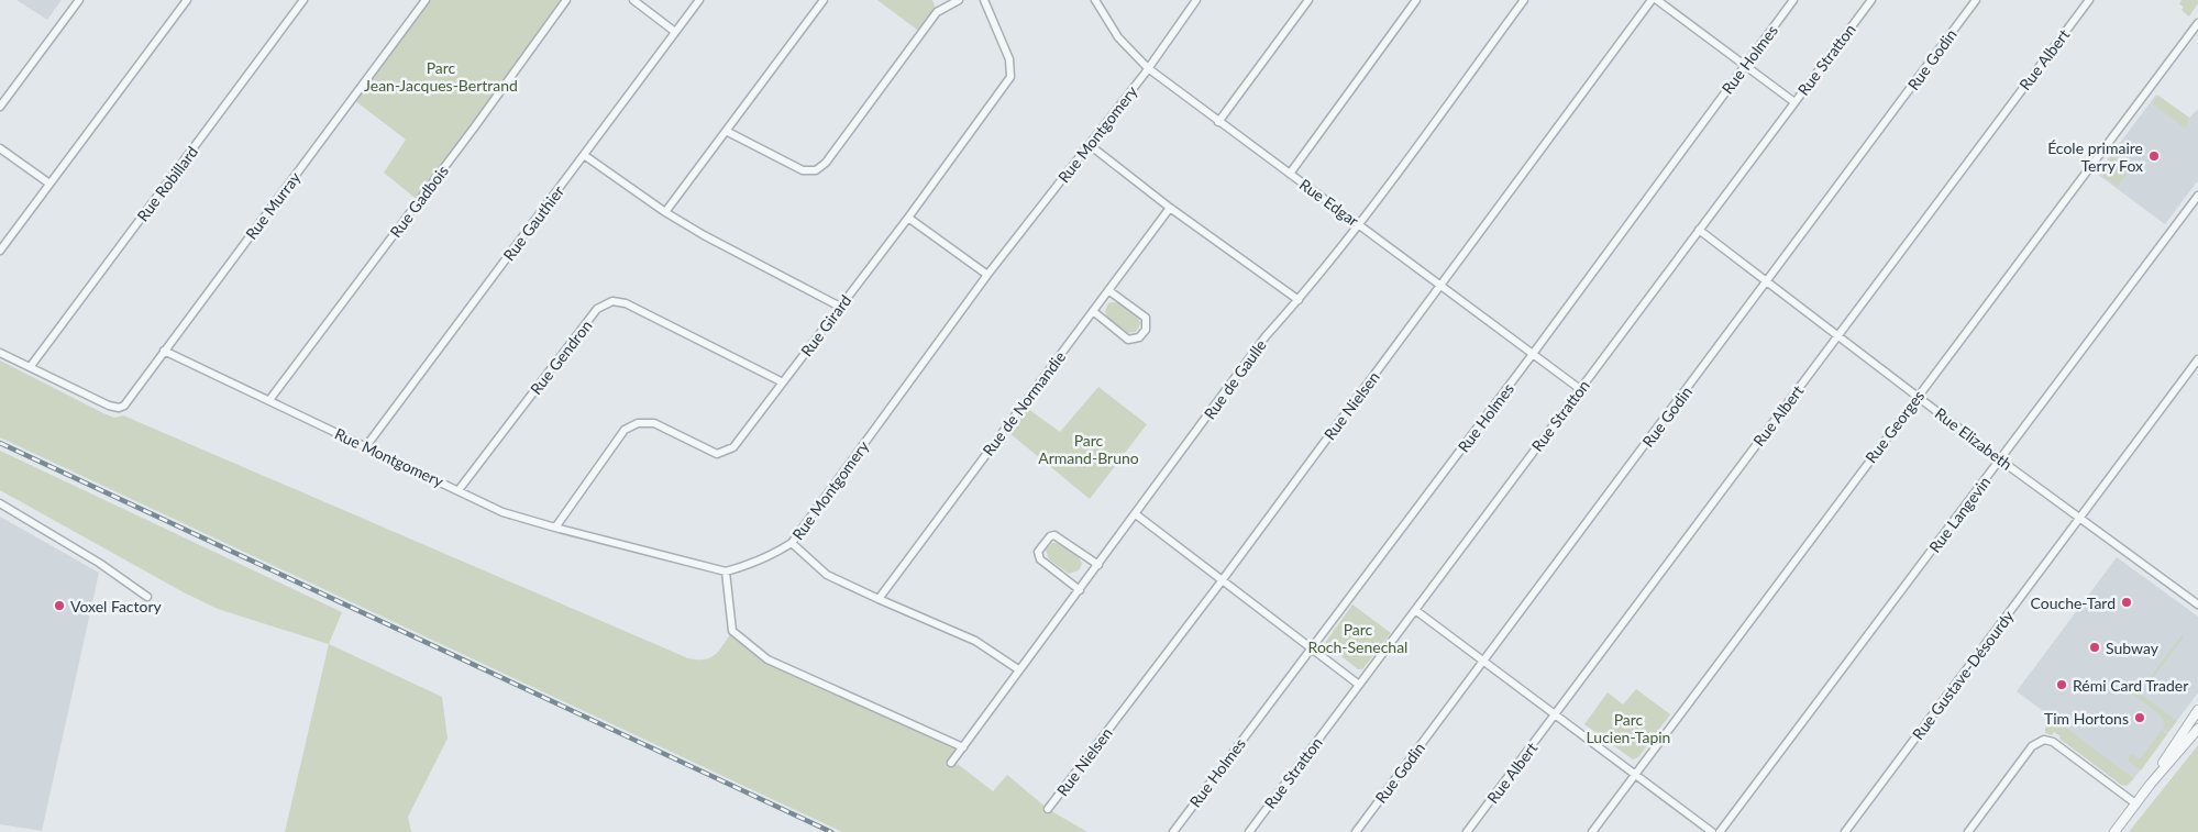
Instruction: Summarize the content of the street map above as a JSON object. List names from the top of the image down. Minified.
{"streets":{"street":["Rue Holmes","Rue Stratton","Rue Godin","Rue Albert","Rue Montgomery","Rue Robillard","Rue Gadbois","Rue Edgar","Rue Murray","Rue Gauthier","Rue Girard","Rue Gendron","Rue de Gaulle","Rue de Normandie","Rue Nielsen","Rue Georges","Rue Elizabeth","Rue Langevin","Rue Gustave-Désourdy"]},"crossings":[["Rue Holmes","Rue Edgar"],["Rue Stratton","Rue Edgar"],["Rue Stratton","Rue Elizabeth"],["Rue Godin","Rue Elizabeth"],["Rue Albert","Rue Elizabeth"],["Rue Montgomery","Rue Gadbois"],["Rue Montgomery","Rue Edgar"],["Rue Montgomery","Rue Murray"],["Rue Montgomery","Rue Gauthier"],["Rue Montgomery","Rue Girard"],["Rue Montgomery","Rue Gendron"],["Rue Robillard","Rue Murray"],["Rue Edgar","Rue de Gaulle"],["Rue Edgar","Rue Nielsen"],["Rue Girard","Rue Gendron"],["Rue Georges","Rue Elizabeth"],["Rue Elizabeth","Rue Langevin"],["Rue Elizabeth","Rue Gustave-Désourdy"]],"parks":["Parc Jean-Jacques-Bertrand","Parc Armand-Bruno","Parc Roch-Senechal","Parc Lucien-Tapin"],"places":["École primaire Terry Fox","Couche-Tard","Voxel Factory","Subway","Rémi Card Trader","Tim Hortons"]}
